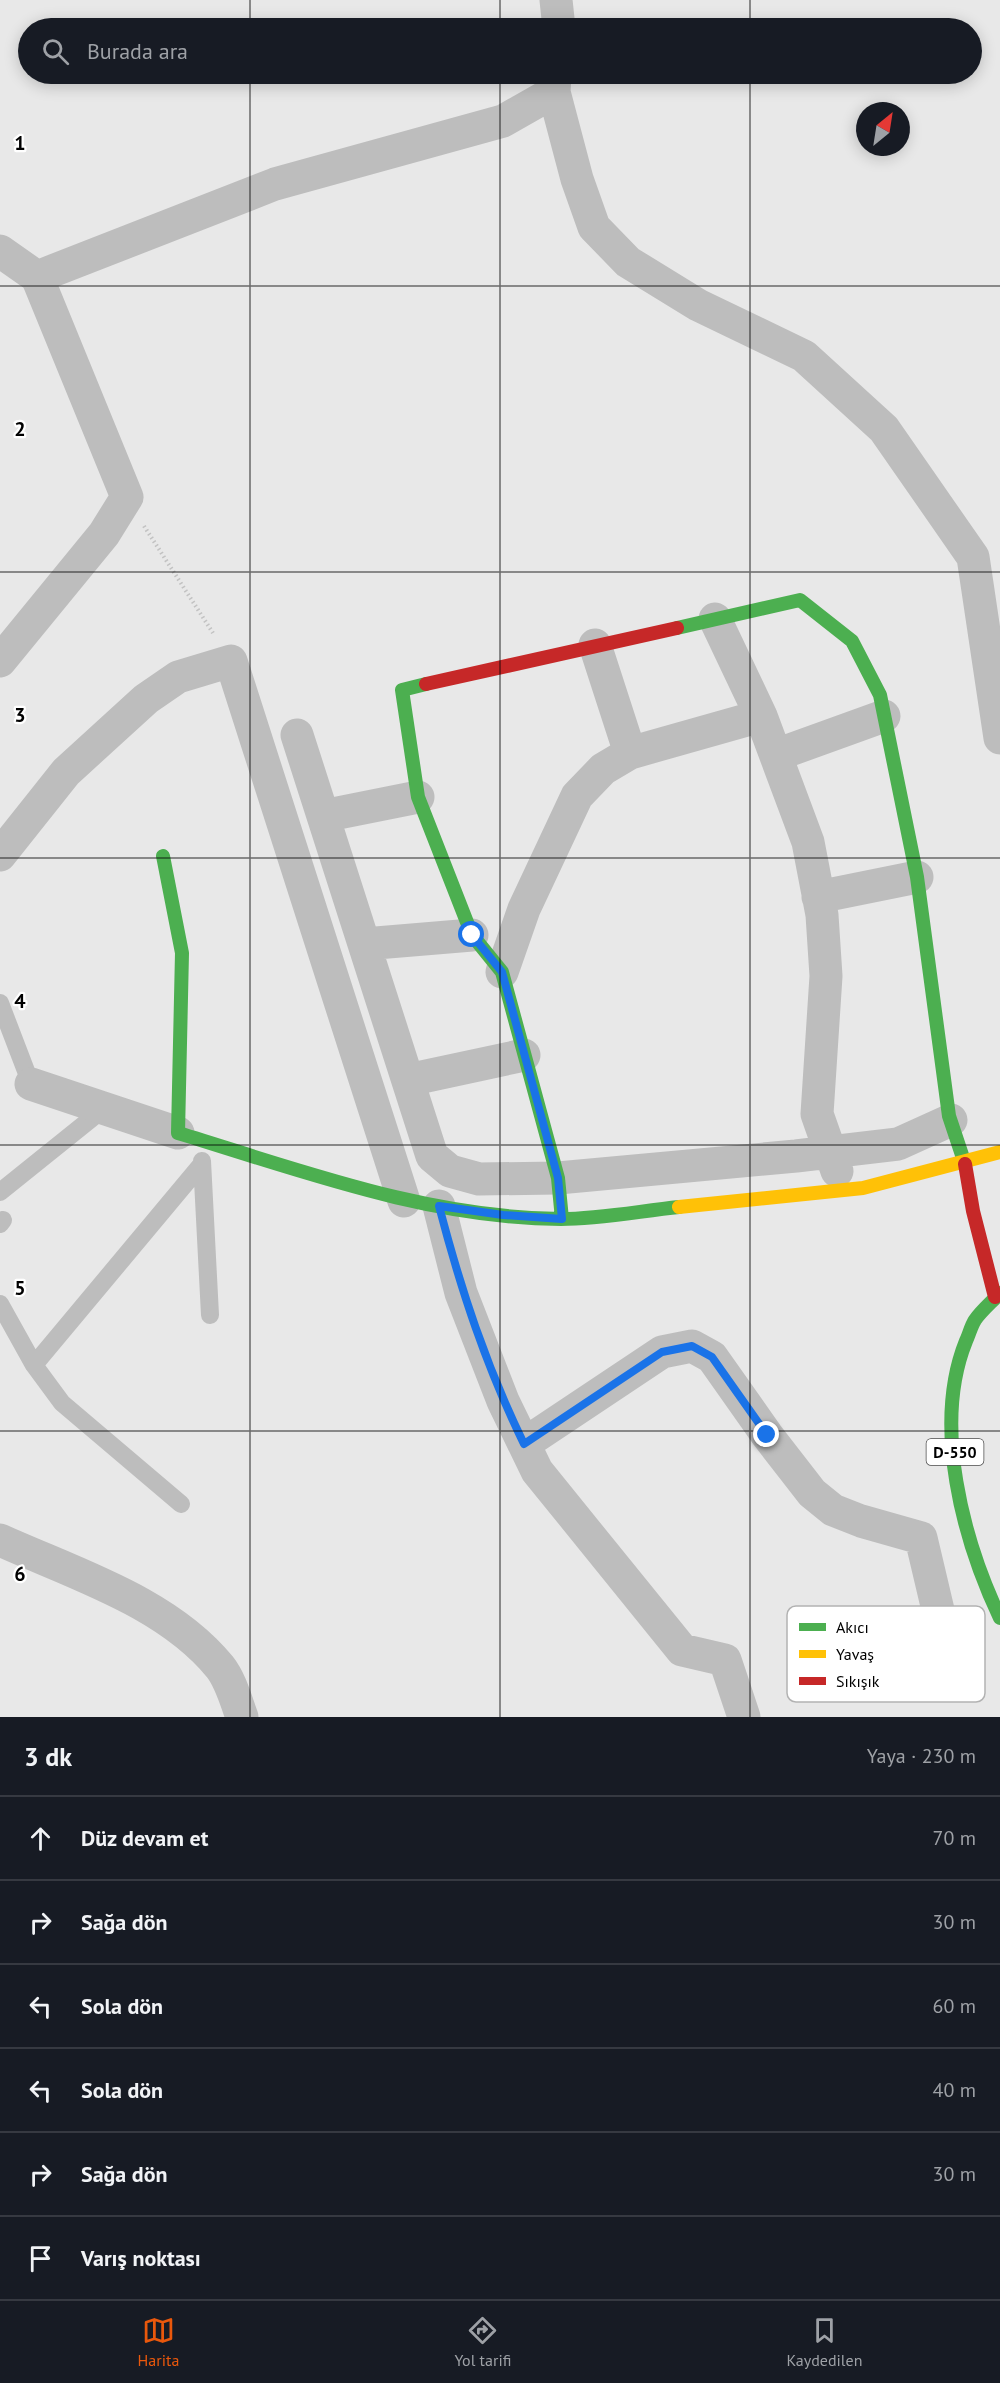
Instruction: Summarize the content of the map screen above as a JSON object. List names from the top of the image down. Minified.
{"streets":{"street":["D-550"]},"legend":["Akıcı","Yavaş","Sıkışık"],"north":"top right","page":{"search":"Burada ara","heading":["3 dk","Yaya · 230 m"],"list":[["Düz devam et","70 m"],["Sağa dön","30 m"],["Sola dön","60 m"],["Sola dön","40 m"],["Sağa dön","30 m"],"Varış noktası"],"nav":["Harita","Yol tarifi","Kaydedilen"]},"grid":{"rows":["1","2","3","4","5","6"]}}
